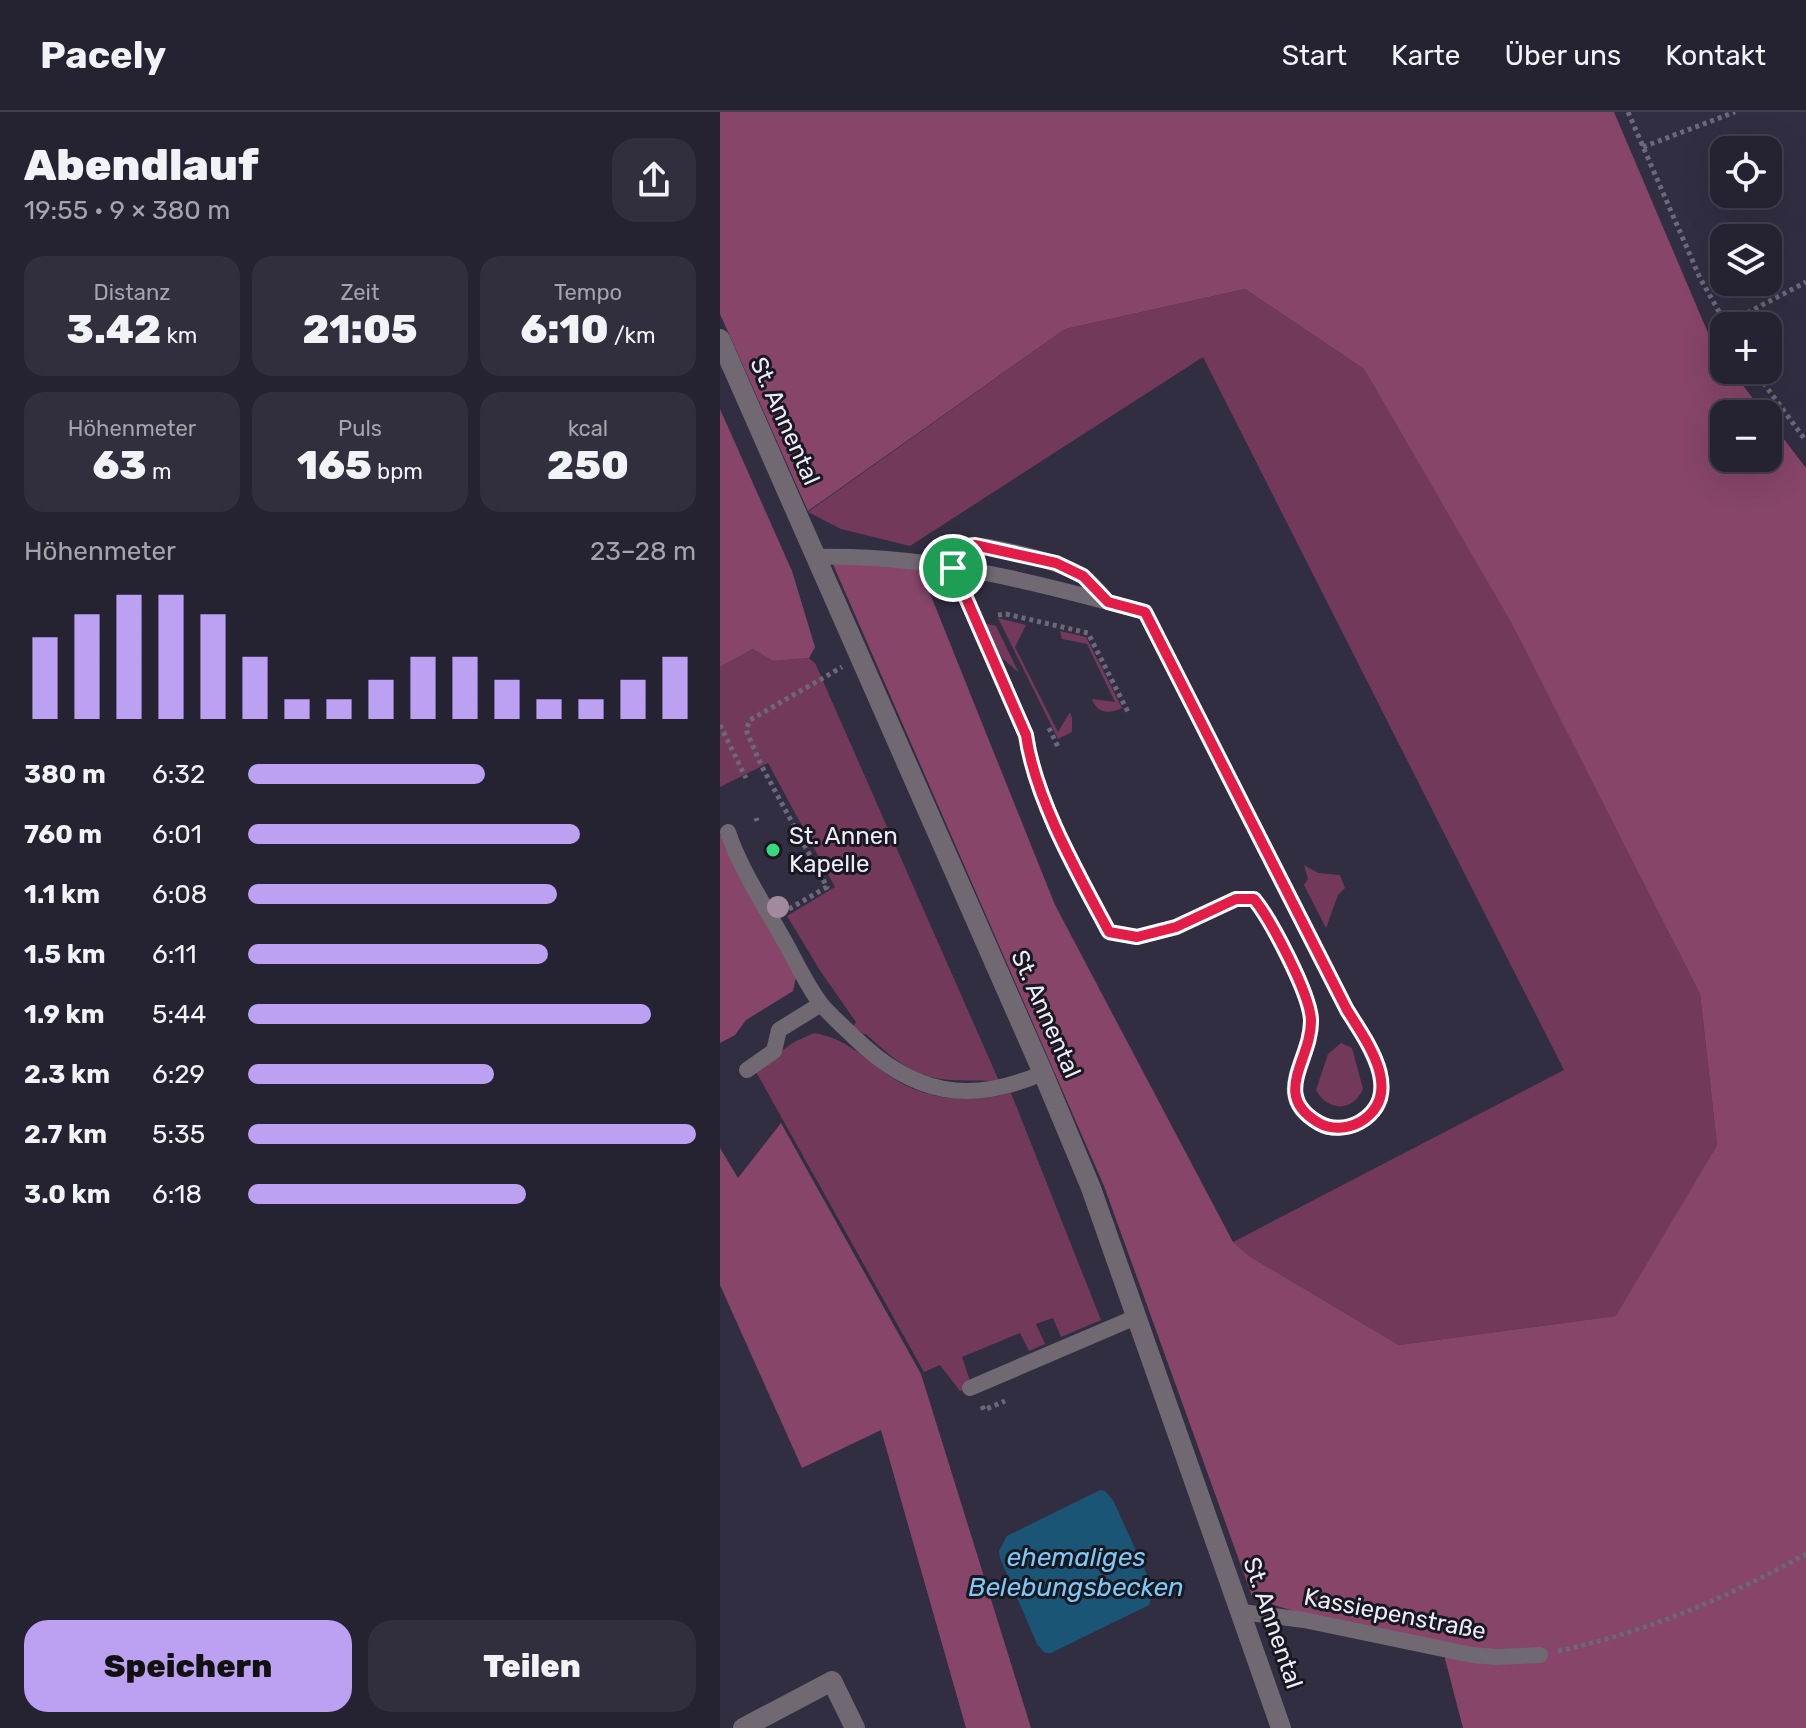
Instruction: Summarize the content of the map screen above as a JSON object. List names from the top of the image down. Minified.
{"streets":{"street":["St. Annental"],"lane":["Kassiepenstraße"]},"crossings":[["St. Annental","Kassiepenstraße"]],"water":["ehemaliges Belebungsbecken"],"places":["St. Annen Kapelle"],"page":{"header":"Pacely","nav":["Start","Karte","Über uns","Kontakt"],"heading":["Abendlauf","19:55 · 9 × 380 m"],"map_buttons":["+","−"],"stats":[["Distanz","3.42 km"],["Zeit","21:05"],["Tempo","6:10 /km"],["Höhenmeter","63 m"],["Puls","165 bpm"],["kcal","250"]],"chart":["Höhenmeter","23–28 m"],"list":[{"name":"380 m","note":"6:32"},{"name":"760 m","note":"6:01"},{"name":"1.1 km","note":"6:08"},{"name":"1.5 km","note":"6:11"},{"name":"1.9 km","note":"5:44"},{"name":"2.3 km","note":"6:29"},{"name":"2.7 km","note":"5:35"},{"name":"3.0 km","note":"6:18"}],"buttons":["Speichern","Teilen"]}}
